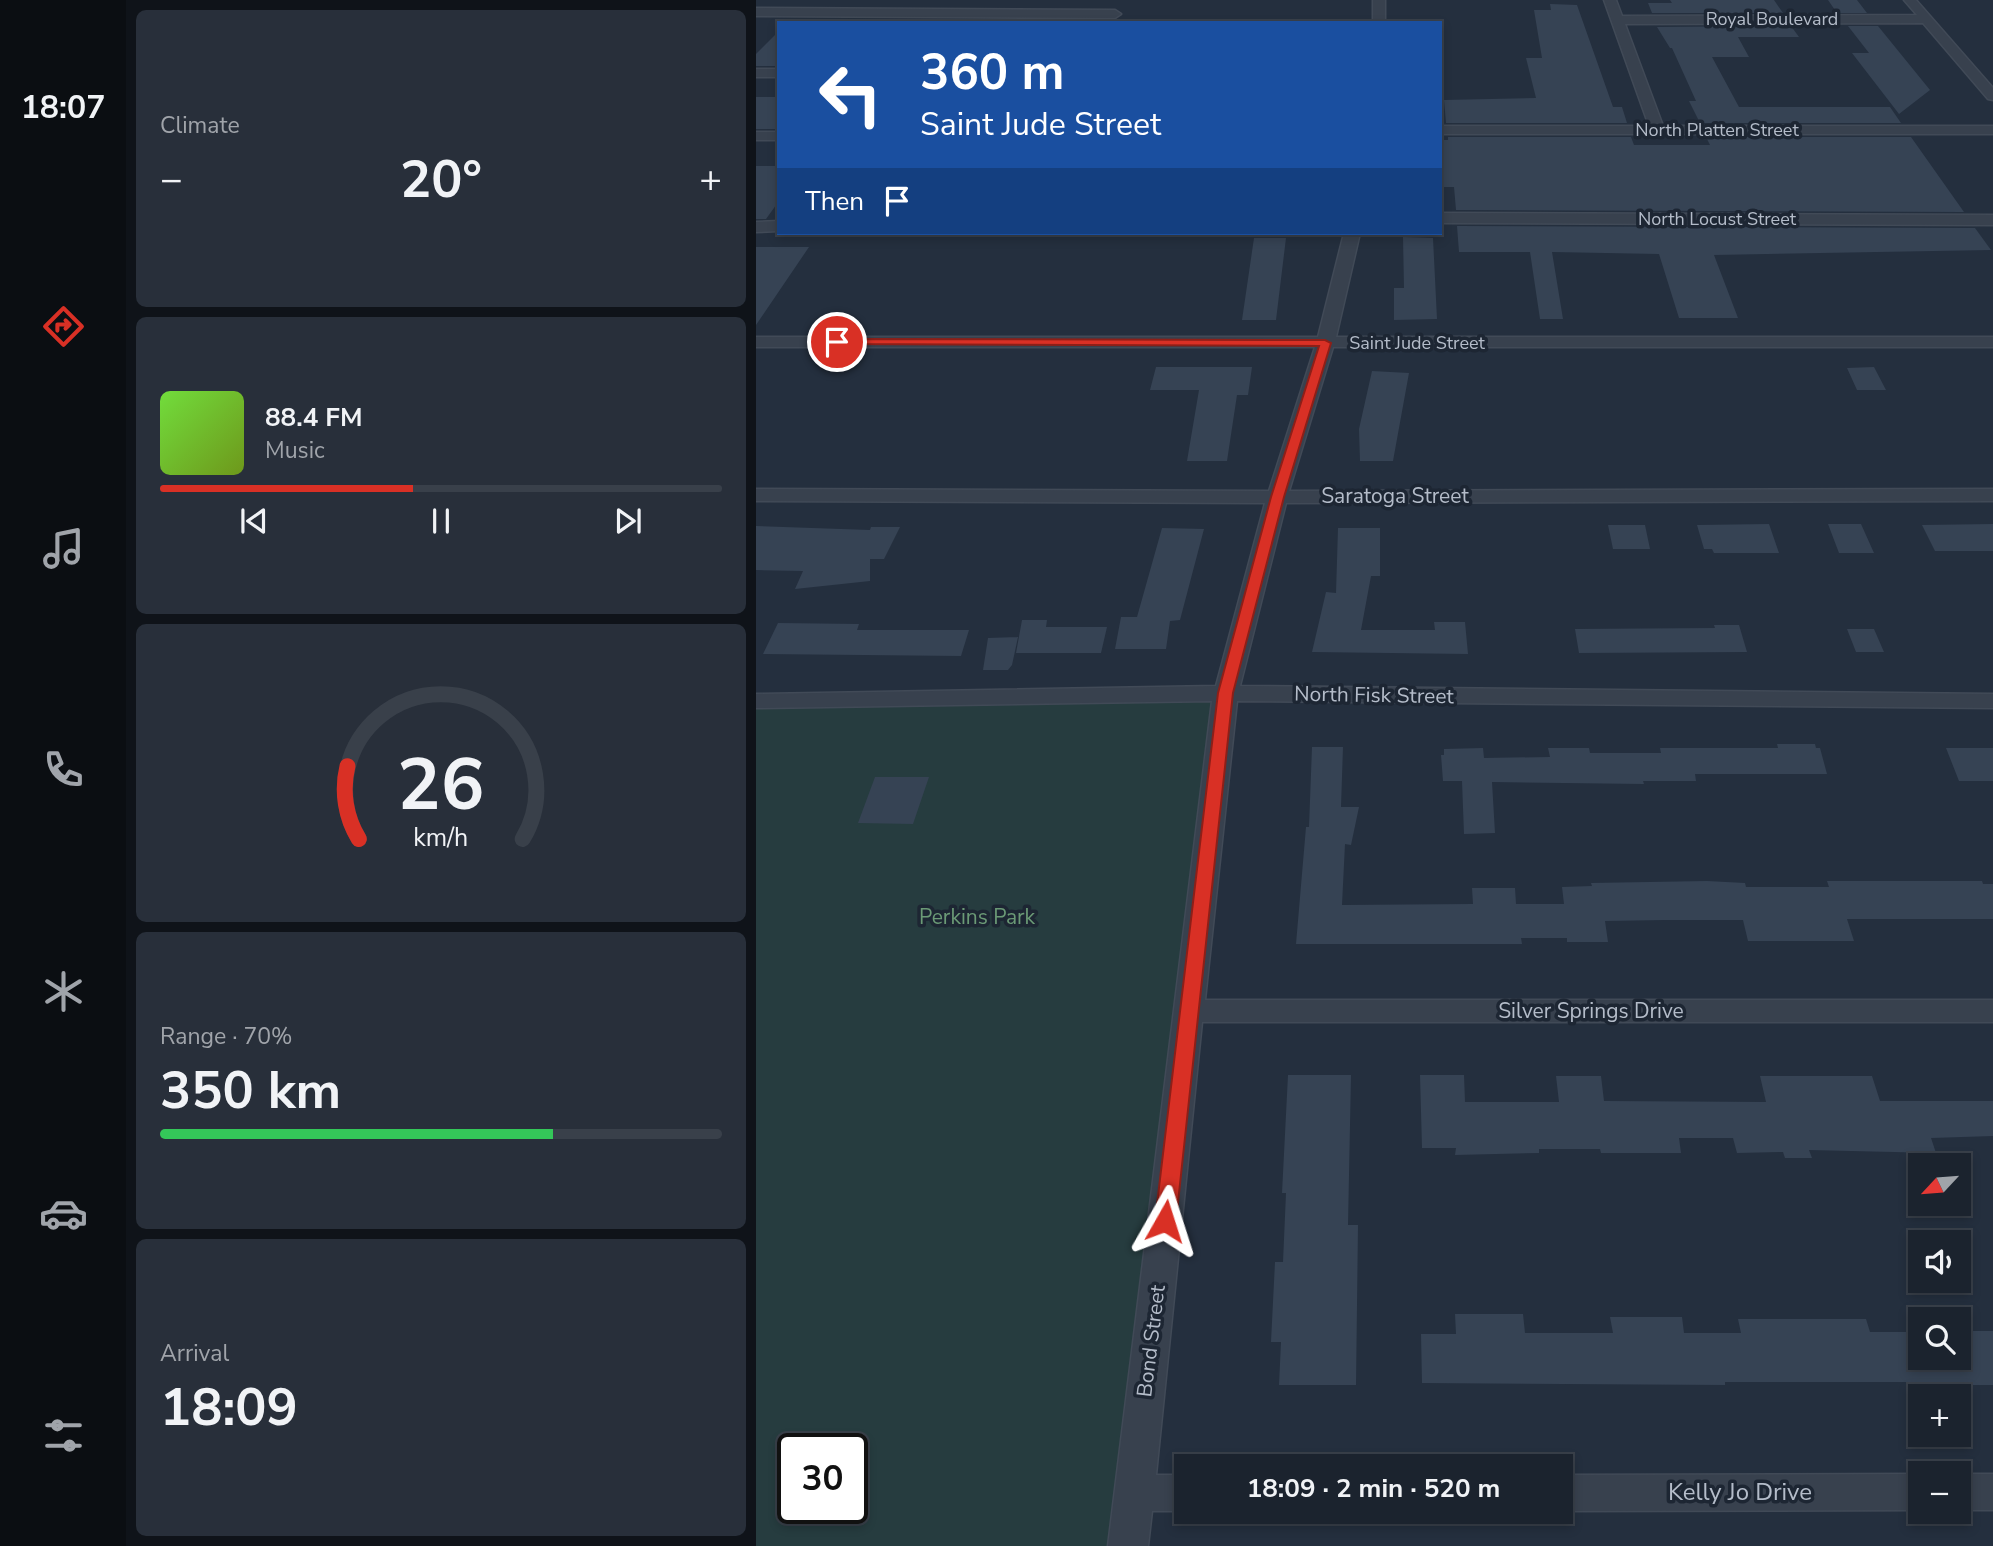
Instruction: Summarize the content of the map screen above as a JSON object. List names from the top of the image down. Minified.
{"streets":{"street":["Royal Boulevard","North Platten Street","North Locust Street","Saint Jude Street","Saratoga Street","North Fisk Street","Silver Springs Drive","Bond Street","Kelly Jo Drive"]},"crossings":[["Saint Jude Street","Bond Street"],["Saratoga Street","Bond Street"],["North Fisk Street","Bond Street"],["Silver Springs Drive","Bond Street"]],"parks":["Perkins Park"],"north":"bottom left","page":{"tabs":"18:07","tile":["Climate",["Range · 70%","350 km"],["Arrival","18:09"]],"turn":["360 m","Saint Jude Street"],"heat":["−","20°","+"],"then":"Then","song":["88.4 FM","Music"],"map_buttons":["+","−"],"limit":"30","trip":"18:09 · 2 min · 520 m","gauge":["26","km/h"]}}
